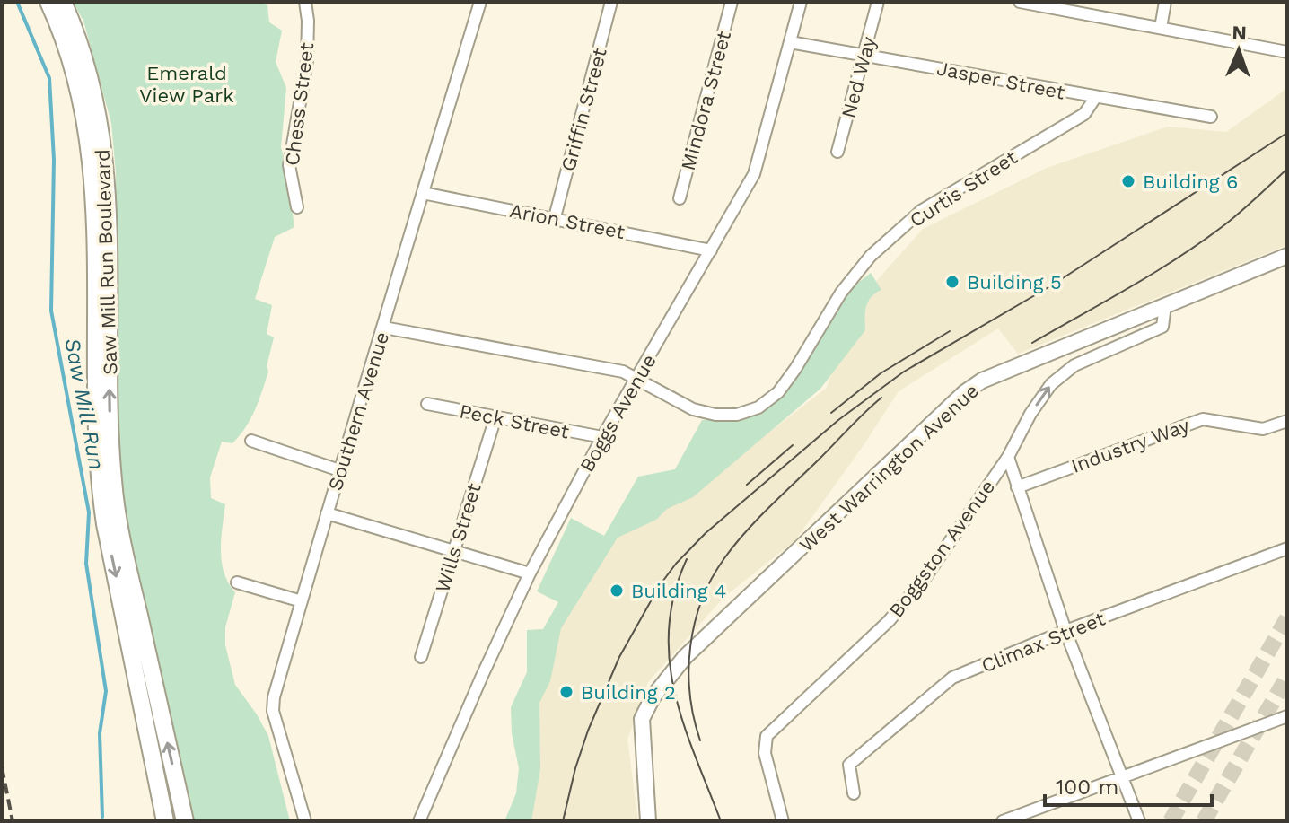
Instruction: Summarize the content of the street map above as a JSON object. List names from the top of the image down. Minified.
{"streets":{"highway":["Saw Mill Run Boulevard"],"main road":["West Warrington Avenue"],"street":["Ned Way","Jasper Street","Mindora Street","Chess Street","Griffin Street","Curtis Street","Arion Street","Southern Avenue","Boggs Avenue","Peck Street","Industry Way","Wills Street","Boggston Avenue","Climax Street"]},"crossings":[["Ned Way","Jasper Street"],["Jasper Street","Curtis Street"],["Jasper Street","Boggs Avenue"],["Griffin Street","Arion Street"],["Curtis Street","Southern Avenue"],["Curtis Street","Boggs Avenue"],["Arion Street","Southern Avenue"],["Arion Street","Boggs Avenue"],["Boggs Avenue","Peck Street"],["Peck Street","Wills Street"],["West Warrington Avenue","Boggston Avenue"]],"water":["Saw Mill Run"],"parks":["Emerald View Park"],"places":["Building 6","Building 5","Building 4","Building 2"],"scale_bar":"100 m","north":"top"}
